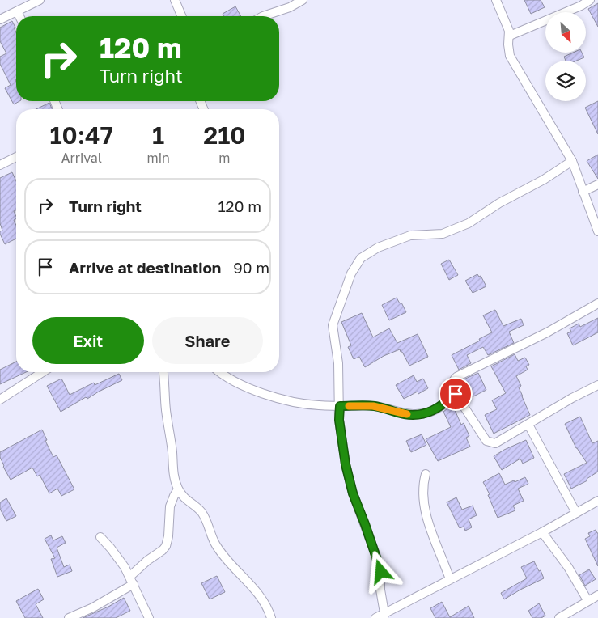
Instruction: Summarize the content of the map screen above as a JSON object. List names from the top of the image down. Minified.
{"north":"bottom right","page":{"turn":["120 m","Turn right"],"eta":["10:47","Arrival","1","min","210","m"],"list":[{"name":"Turn right","value":"120 m"},{"name":"Arrive at destination","value":"90 m"}],"buttons":["Exit","Share"]}}
